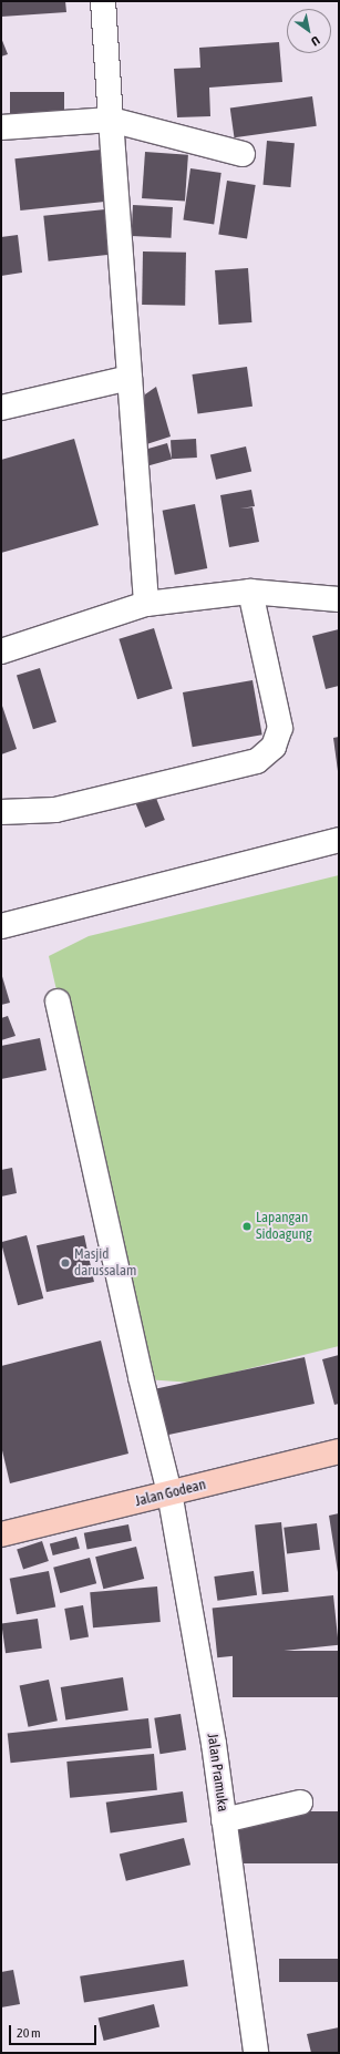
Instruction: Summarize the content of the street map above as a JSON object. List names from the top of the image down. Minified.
{"streets":{"main road":["Jalan Godean"],"street":["Jalan Pramuka"]},"crossings":[["Jalan Godean","Jalan Pramuka"]],"places":["Lapangan Sidoagung","Masjid darussalam"],"scale_bar":"20 m","north":"bottom right"}
